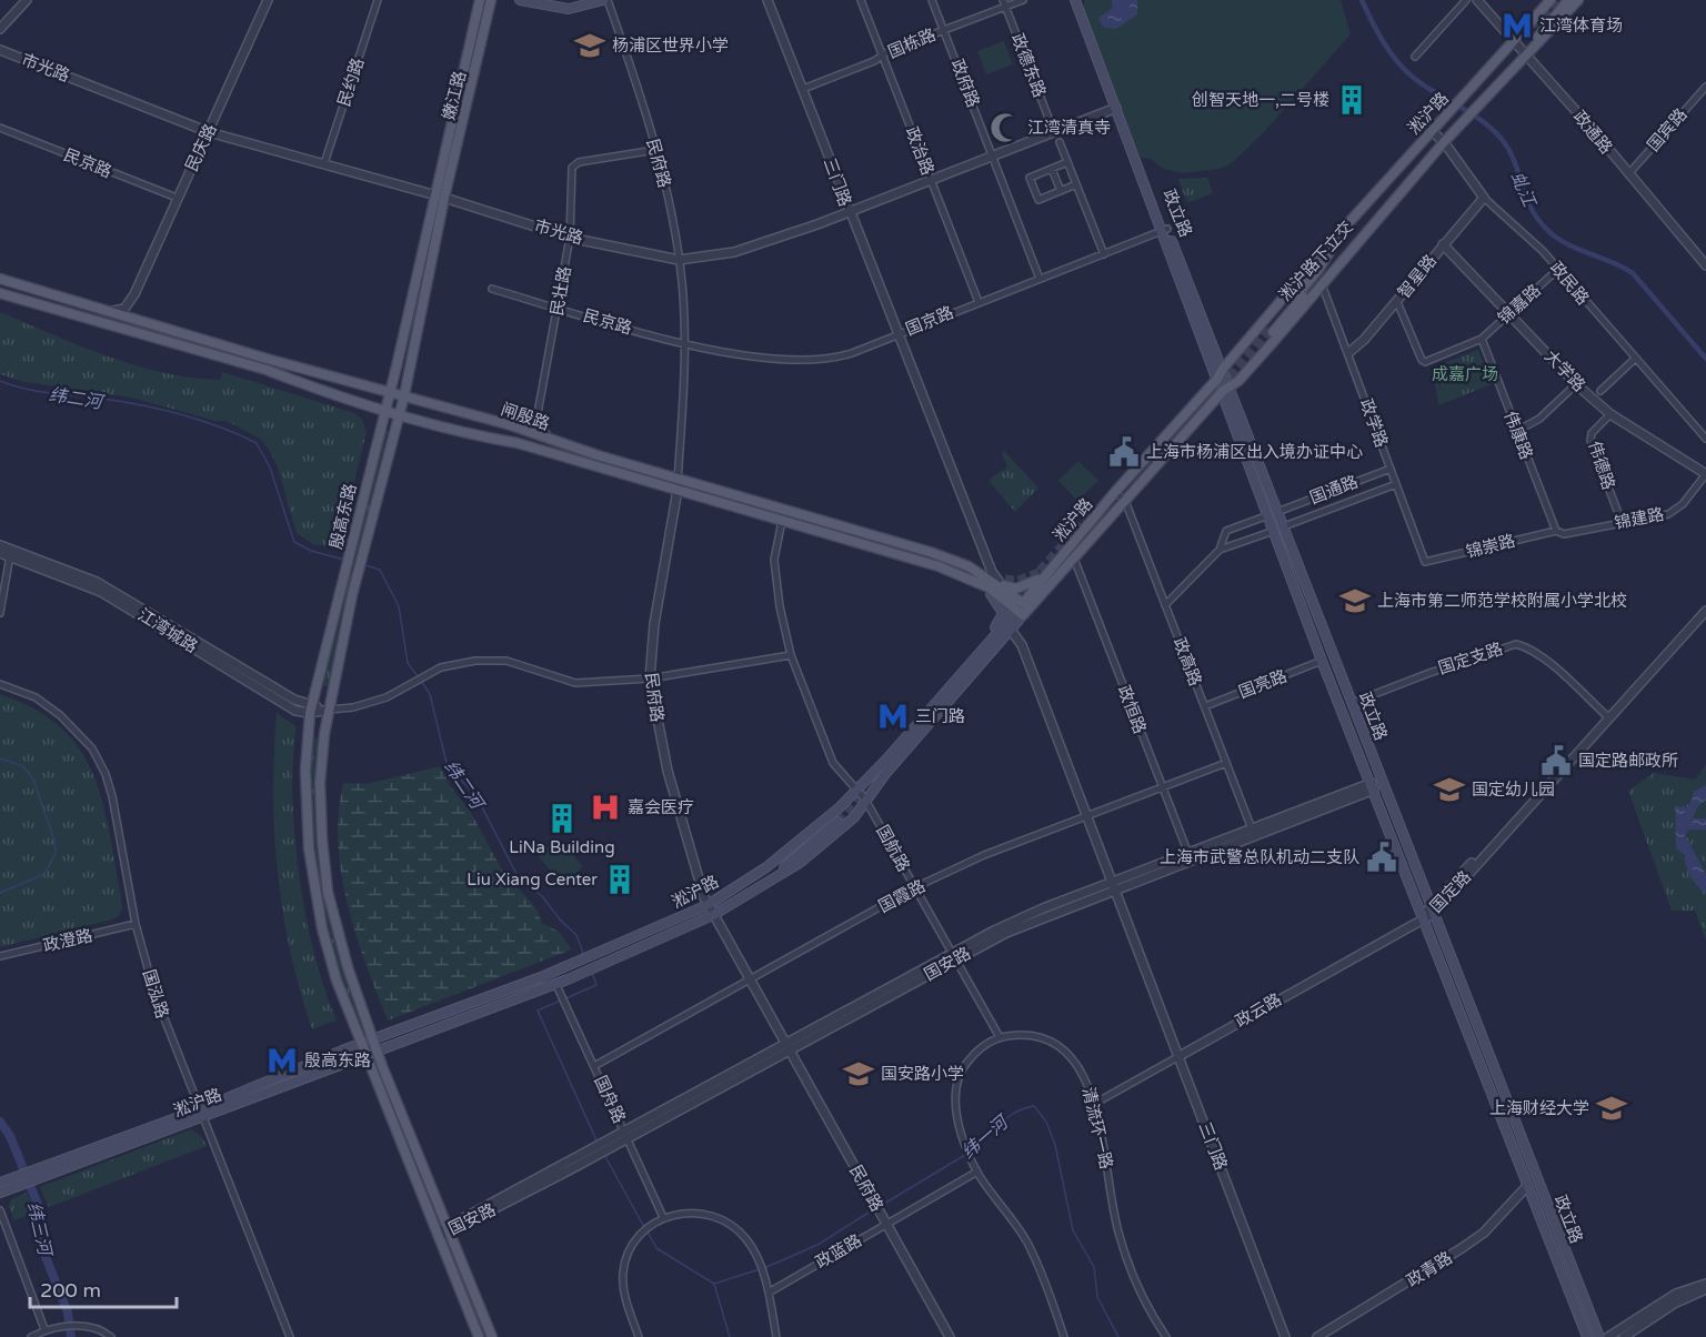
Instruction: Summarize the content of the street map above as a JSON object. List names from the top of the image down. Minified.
{"streets":{"main road":["嫩江路","淞沪路","政立路","淞沪路下立交","闸殷路","殷高东路"],"street":["国栋路","政德东路","市光路","民约路","政府路","国宾路","政通路","民庆路","政治路","民京路","民府路","三门路","智星路","政民路","民壮路","锦嘉路","国京路","大学路","政学路","伟康路","伟德路","国通路","锦建路","锦崇路","江湾城路","国定支路","政高路","国亮路","政恒路","国航路","国定路","国霞路","政澄路","国安路","国泓路","政云路","国舟路","清流环一路","政蓝路","政青路"]},"crossings":[["国栋路","政德东路"],["国栋路","政府路"],["国栋路","政治路"],["国栋路","三门路"],["政德东路","市光路"],["市光路","民约路"],["市光路","政府路"],["市光路","嫩江路"],["市光路","民庆路"],["市光路","政治路"],["市光路","民府路"],["市光路","三门路"],["市光路","政立路"],["市光路","民壮路"],["市光路","殷高东路"],["政府路","国京路"],["嫩江路","殷高东路"],["淞沪路","政通路"],["淞沪路","民府路"],["淞沪路","三门路"],["淞沪路","政立路"],["淞沪路","淞沪路下立交"],["淞沪路","政民路"],["淞沪路","闸殷路"],["淞沪路","政学路"],["淞沪路","殷高东路"],["淞沪路","政高路"],["淞沪路","政恒路"],["淞沪路","国航路"],["淞沪路","国泓路"],["淞沪路","国舟路"],["国宾路","政通路"],["民庆路","民京路"],["政治路","国京路"],["民京路","民府路"],["民京路","民壮路"],["民京路","国京路"],["民府路","民壮路"],["民府路","国京路"],["民府路","闸殷路"],["民府路","江湾城路"],["民府路","国霞路"],["民府路","国安路"],["民府路","政蓝路"],["三门路","国京路"],["三门路","闸殷路"],["三门路","国霞路"],["三门路","国安路"],["三门路","政云路"],["政立路","国京路"],["政立路","国通路"],["政立路","国定支路"],["政立路","国亮路"],["政立路","国定路"],["政立路","国安路"],["政立路","政云路"],["政立路","政青路"],["智星路","政民路"],["智星路","锦嘉路"],["智星路","大学路"],["智星路","政学路"],["政民路","锦嘉路"],["锦嘉路","大学路"],["锦嘉路","伟康路"],["大学路","伟德路"],["大学路","锦建路"],["闸殷路","殷高东路"],["闸殷路","国航路"],["政学路","国通路"],["政学路","锦崇路"],["伟康路","锦建路"],["伟康路","锦崇路"],["伟德路","锦建路"],["殷高东路","江湾城路"],["殷高东路","国安路"],["锦建路","锦崇路"],["江湾城路","国航路"],["国定支路","国定路"],["政高路","国亮路"],["政高路","国霞路"],["政高路","国安路"],["政恒路","国霞路"],["政恒路","国安路"],["国航路","国霞路"],["国航路","国安路"],["国航路","清流环一路"],["国定路","政云路"],["国霞路","国舟路"],["政澄路","国泓路"],["国安路","国舟路"],["政云路","清流环一路"]],"water":["虬江","纬二河","纬一河","纬三河"],"parks":["成嘉广场"],"places":{"metro station":["江湾体育场","三门路","殷高东路"],"school or university":["杨浦区世界小学","上海市第二师范学校附属小学北校","国定幼儿园","国安路小学","上海财经大学"],"building":["创智天地一,二号楼","LiNa Building","Liu Xiang Center"],"mosque":["江湾清真寺"],"public building":["上海市杨浦区出入境办证中心","国定路邮政所","上海市武警总队机动二支队"],"hospital":["嘉会医疗"]},"scale_bar":"200 m"}
